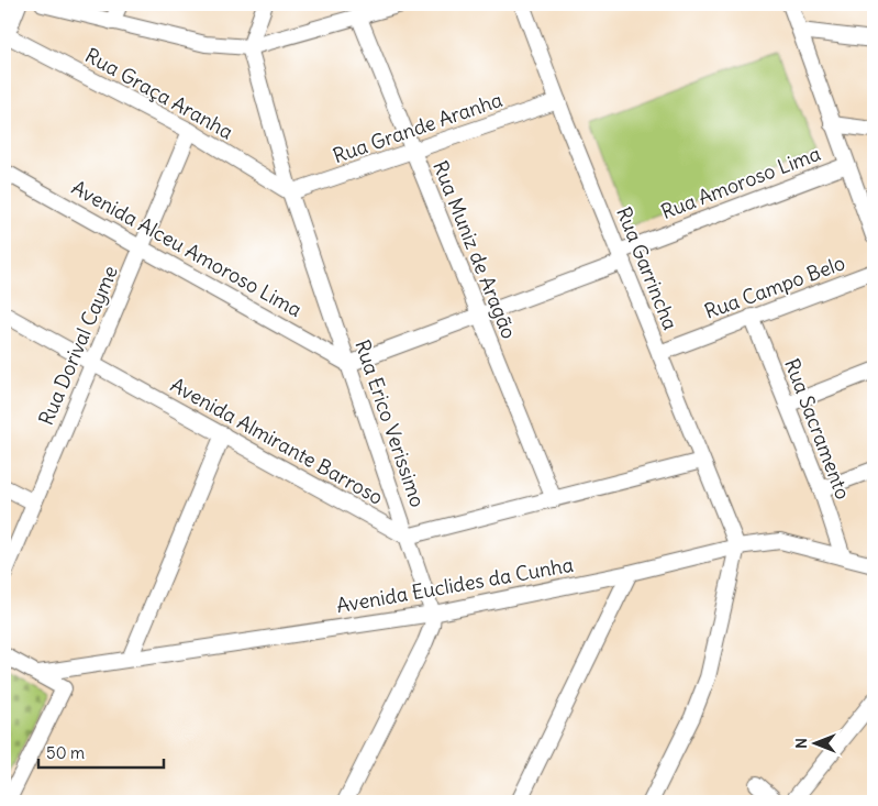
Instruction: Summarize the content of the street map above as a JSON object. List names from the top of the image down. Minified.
{"streets":{"street":["Rua Graça Aranha","Rua Grande Aranha","Rua Amoroso Lima","Avenida Alceu Amoroso Lima","Rua Muniz de Aragão","Rua Garrincha","Rua Campo Belo","Rua Dorival Cayme","Rua Erico Verissimo","Rua Sacramento","Avenida Almirante Barroso","Avenida Euclides da Cunha"]},"crossings":[["Rua Graça Aranha","Rua Grande Aranha"],["Rua Graça Aranha","Rua Dorival Cayme"],["Rua Graça Aranha","Rua Erico Verissimo"],["Rua Grande Aranha","Rua Muniz de Aragão"],["Rua Grande Aranha","Rua Garrincha"],["Rua Grande Aranha","Rua Erico Verissimo"],["Rua Amoroso Lima","Avenida Alceu Amoroso Lima"],["Rua Amoroso Lima","Rua Muniz de Aragão"],["Rua Amoroso Lima","Rua Garrincha"],["Rua Amoroso Lima","Rua Erico Verissimo"],["Avenida Alceu Amoroso Lima","Rua Dorival Cayme"],["Avenida Alceu Amoroso Lima","Rua Erico Verissimo"],["Rua Garrincha","Rua Campo Belo"],["Rua Garrincha","Avenida Euclides da Cunha"],["Rua Campo Belo","Rua Sacramento"],["Rua Dorival Cayme","Avenida Almirante Barroso"],["Rua Erico Verissimo","Avenida Almirante Barroso"],["Rua Erico Verissimo","Avenida Euclides da Cunha"],["Rua Sacramento","Avenida Euclides da Cunha"]],"scale_bar":"50 m","north":"left"}
